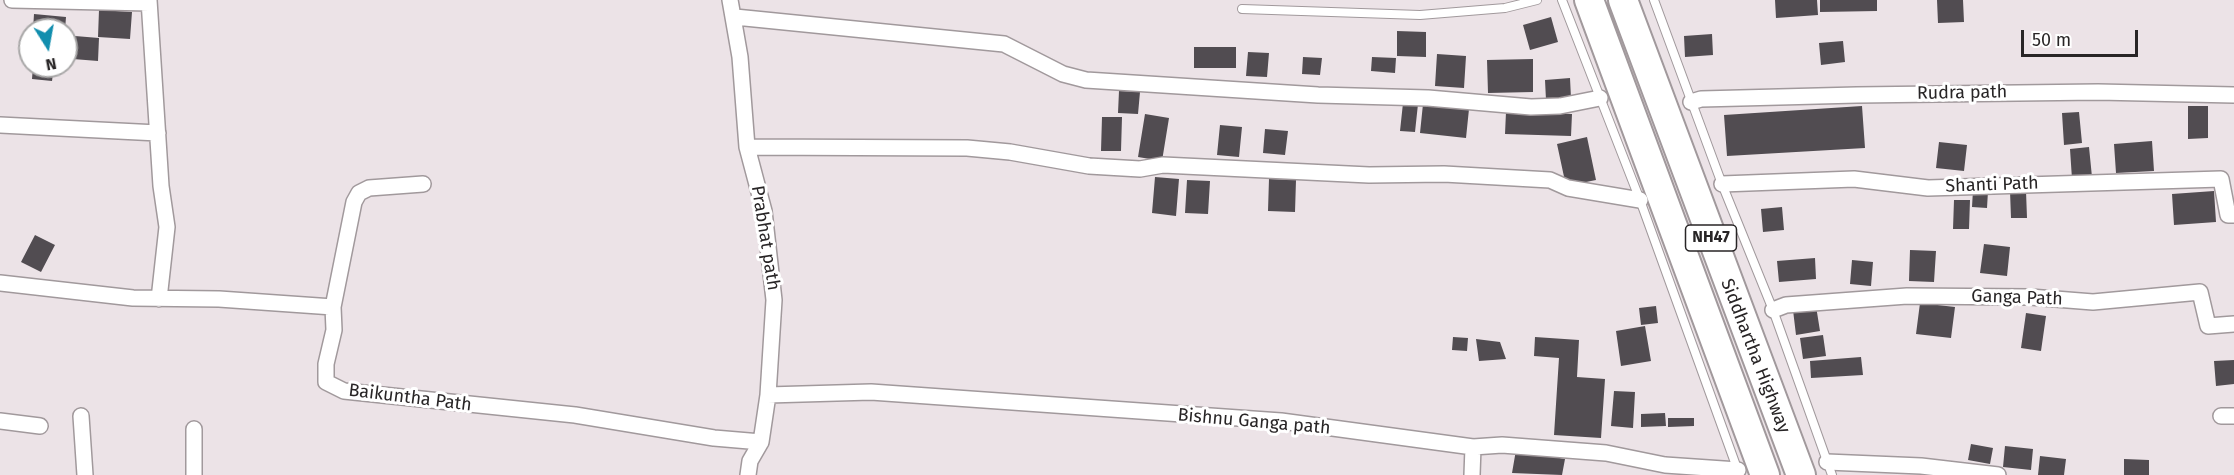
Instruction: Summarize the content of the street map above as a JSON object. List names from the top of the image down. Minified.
{"streets":{"highway":["NH47","Siddhartha Highway"],"street":["Rudra path","Shanti Path","Prabhat path","Ganga Path","Baikuntha Path","Bishnu Ganga path"]},"crossings":[["Prabhat path","Baikuntha Path"],["Prabhat path","Bishnu Ganga path"],["Siddhartha Highway","Bishnu Ganga path"]],"scale_bar":"50 m","north":"bottom"}
